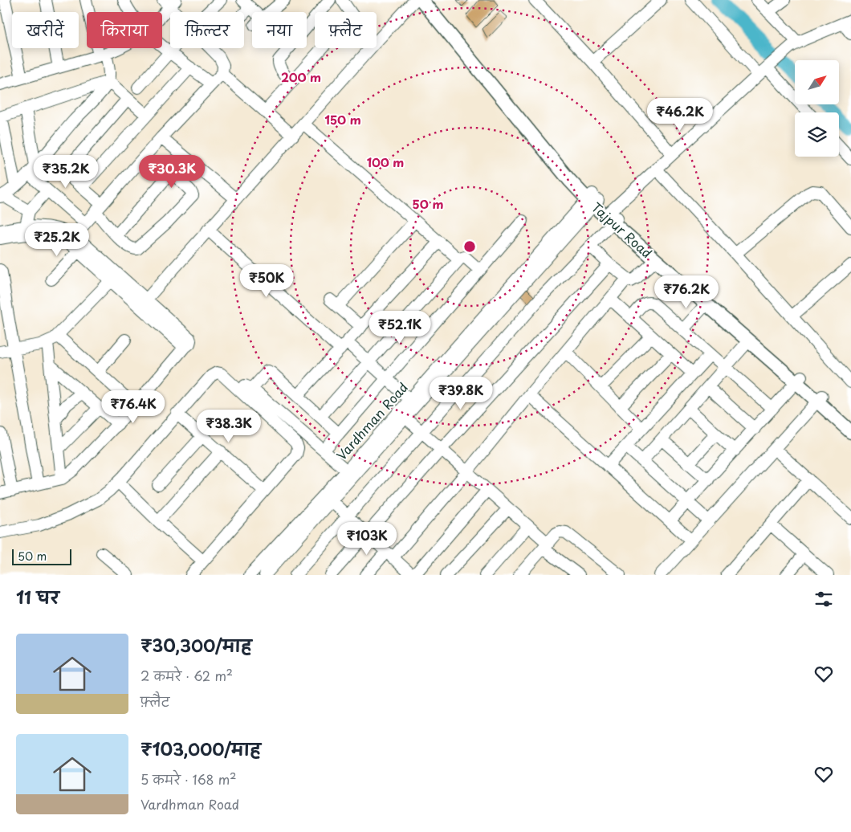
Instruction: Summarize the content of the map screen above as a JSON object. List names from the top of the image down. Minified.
{"streets":{"main road":["Tajpur Road"],"street":["Vardhman Road"]},"crossings":[["Tajpur Road","Vardhman Road"]],"scale_bar":"50 m","north":"top right","page":{"chip":["खरीदें","किराया","फ़िल्टर","नया","फ़्लैट"],"price":["₹46.2K","₹35.2K","₹30.3K","₹25.2K","₹50K","₹76.2K","₹52.1K","₹39.8K","₹76.4K","₹38.3K","₹103K"],"scale":"50 m","heading":"11 घर","list":[{"name":"₹30,300/माह","note":"2 कमरे · 62 m² · फ़्लैट"},{"name":"₹103,000/माह","note":"5 कमरे · 168 m² · Vardhman Road"}]},"rings":["200 m","150 m","100 m","50 m"]}
